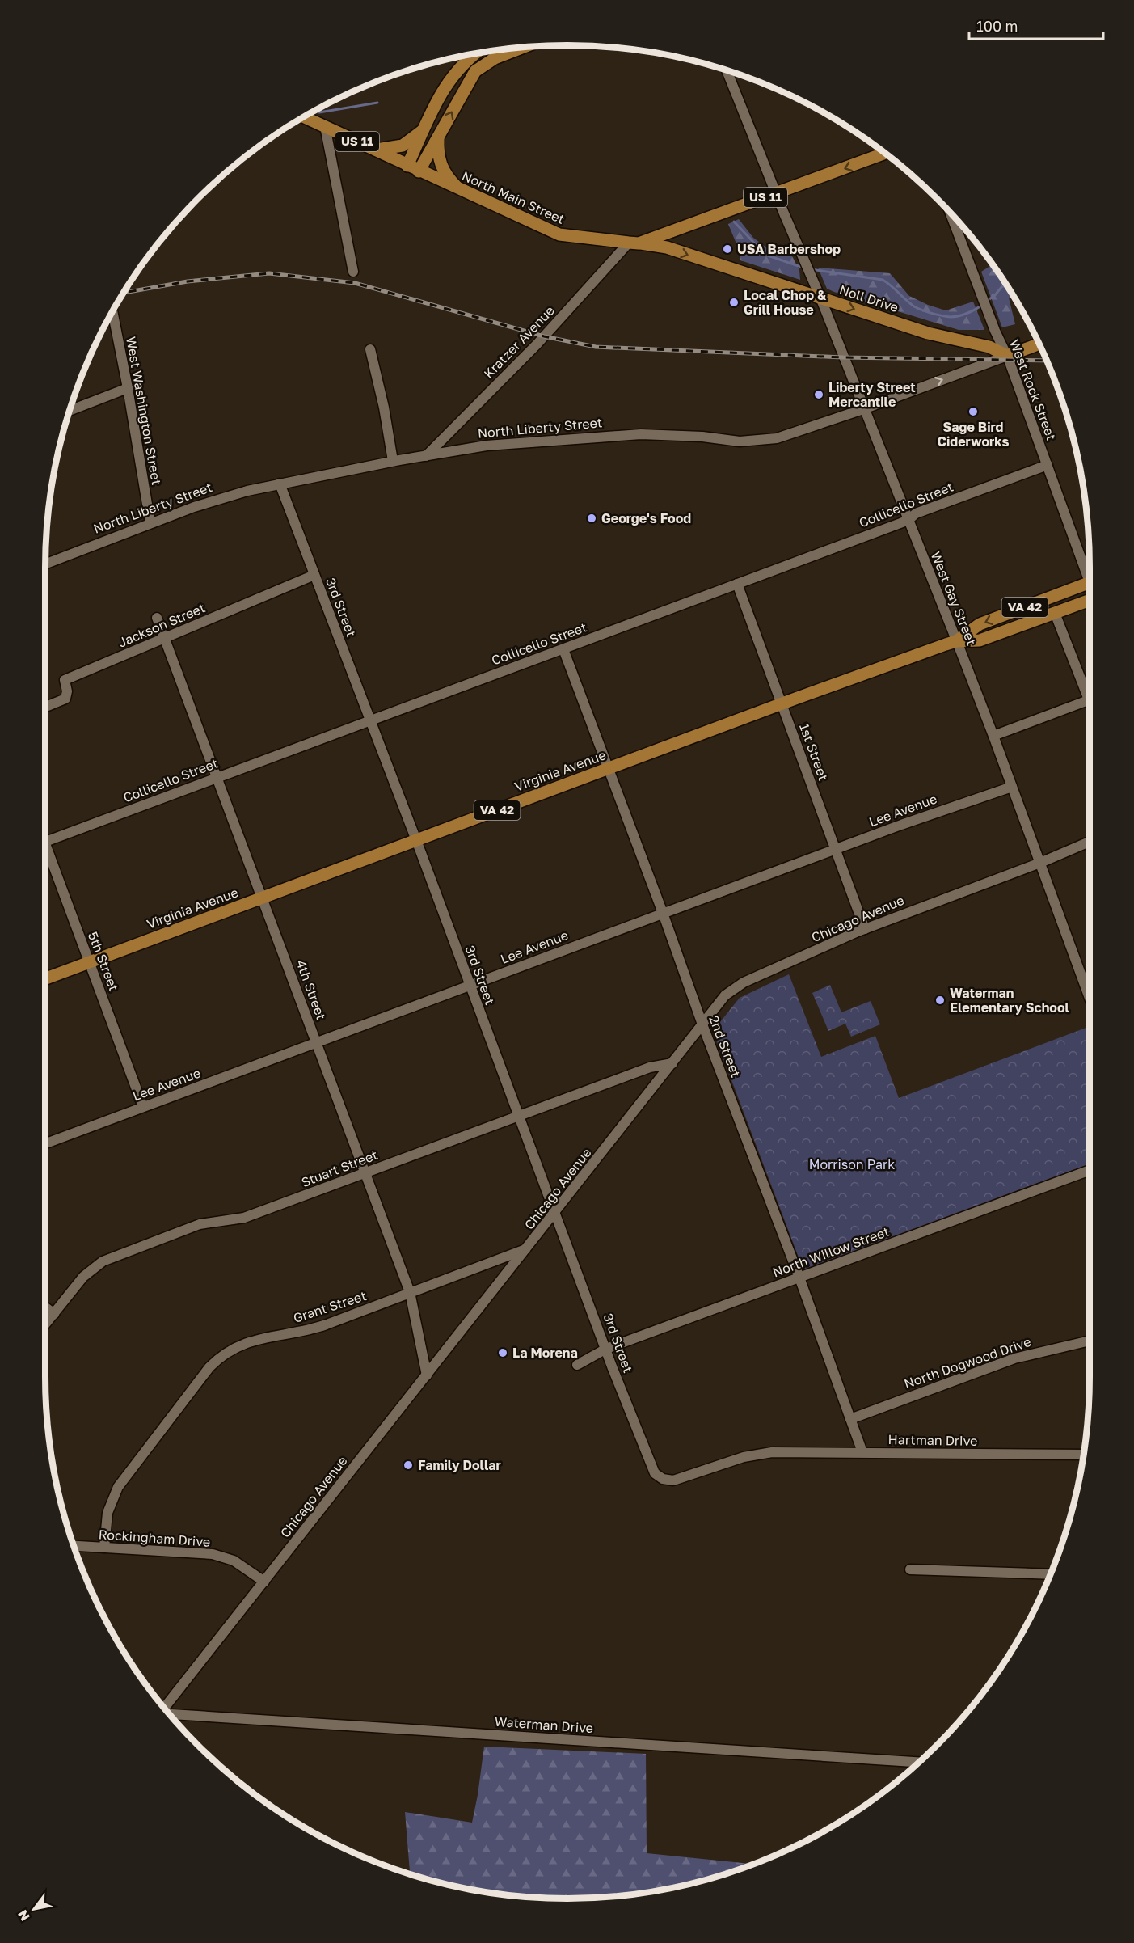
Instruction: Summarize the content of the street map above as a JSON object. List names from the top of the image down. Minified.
{"streets":{"main road":["US 11","North Main Street","Noll Drive","North Liberty Street","VA 42","Virginia Avenue"],"street":["Kratzer Avenue","West Rock Street","West Washington Street","Collicello Street","West Gay Street","3rd Street","Jackson Street","1st Street","Lee Avenue","Chicago Avenue","5th Street","4th Street","2nd Street","Stuart Street","North Willow Street","Grant Street","North Dogwood Drive","Hartman Drive","Rockingham Drive","Waterman Drive"]},"crossings":[["North Main Street","Noll Drive"],["North Main Street","Kratzer Avenue"],["North Main Street","West Gay Street"],["Noll Drive","Kratzer Avenue"],["Noll Drive","West Rock Street"],["Noll Drive","North Liberty Street"],["Noll Drive","West Gay Street"],["Kratzer Avenue","North Liberty Street"],["West Rock Street","North Liberty Street"],["West Rock Street","Collicello Street"],["West Washington Street","North Liberty Street"],["North Liberty Street","West Gay Street"],["North Liberty Street","3rd Street"],["Collicello Street","West Gay Street"],["Collicello Street","3rd Street"],["Collicello Street","1st Street"],["Collicello Street","4th Street"],["Collicello Street","2nd Street"],["West Gay Street","VA 42"],["West Gay Street","Virginia Avenue"],["West Gay Street","Lee Avenue"],["West Gay Street","Chicago Avenue"],["3rd Street","Jackson Street"],["3rd Street","Virginia Avenue"],["3rd Street","Lee Avenue"],["3rd Street","Chicago Avenue"],["3rd Street","Stuart Street"],["3rd Street","North Willow Street"],["3rd Street","Hartman Drive"],["VA 42","Virginia Avenue"],["Jackson Street","4th Street"],["1st Street","Virginia Avenue"],["1st Street","Lee Avenue"],["1st Street","Chicago Avenue"],["Virginia Avenue","5th Street"],["Virginia Avenue","4th Street"],["Virginia Avenue","2nd Street"],["Lee Avenue","5th Street"],["Lee Avenue","4th Street"],["Lee Avenue","2nd Street"],["Chicago Avenue","4th Street"],["Chicago Avenue","2nd Street"],["Chicago Avenue","Stuart Street"],["Chicago Avenue","Grant Street"],["Chicago Avenue","Rockingham Drive"],["4th Street","Stuart Street"],["4th Street","Grant Street"],["2nd Street","North Willow Street"],["2nd Street","North Dogwood Drive"],["2nd Street","Hartman Drive"],["Grant Street","Rockingham Drive"]],"one_way":["Noll Drive"],"parks":["Morrison Park"],"places":["USA Barbershop","Local Chop & Grill House","Liberty Street Mercantile","Sage Bird Ciderworks","George's Food","Waterman Elementary School","La Morena","Family Dollar"],"scale_bar":"100 m","north":"bottom left"}
